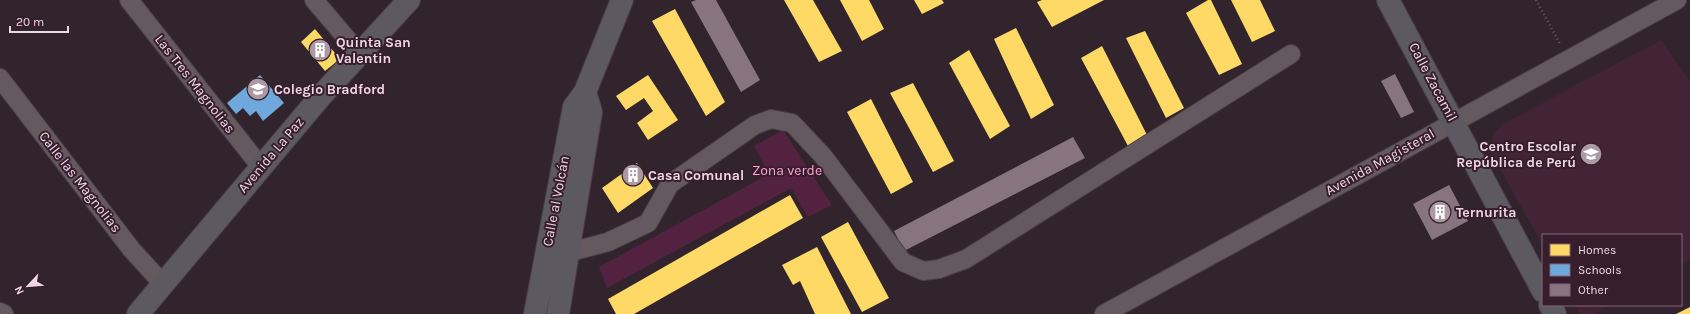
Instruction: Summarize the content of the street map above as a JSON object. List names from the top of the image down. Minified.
{"streets":{"street":["Calle Zacamil","Las Tres Magnolias","Avenida La Paz","Avenida Magisteral","Calle las Magnolias","Calle al Volcán"]},"crossings":[["Calle Zacamil","Avenida Magisteral"],["Las Tres Magnolias","Avenida La Paz"],["Avenida La Paz","Calle las Magnolias"]],"parks":["Zona verde"],"places":{"building":["Quinta San Valentin","Casa Comunal","Ternurita"],"school or university":["Colegio Bradford","Centro Escolar República de Perú"]},"legend":["Homes","Schools","Other"],"scale_bar":"20 m","north":"bottom left"}
